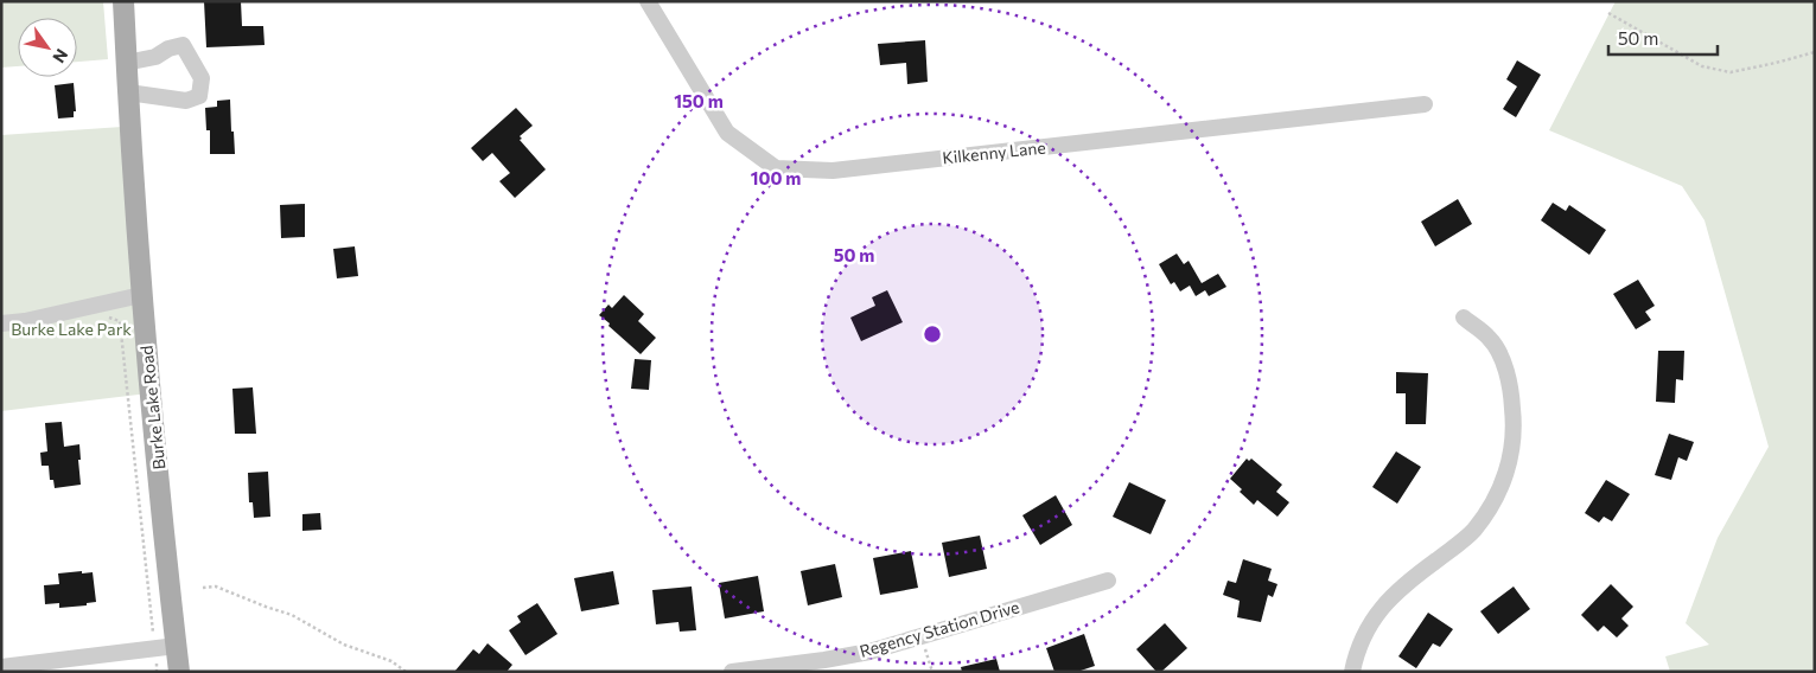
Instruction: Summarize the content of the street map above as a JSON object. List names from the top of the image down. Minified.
{"streets":{"main road":["Burke Lake Road"],"street":["Kilkenny Lane","Regency Station Drive"]},"parks":["Burke Lake Park"],"scale_bar":"50 m","north":"bottom right","rings":["150 m","100 m","50 m"]}
